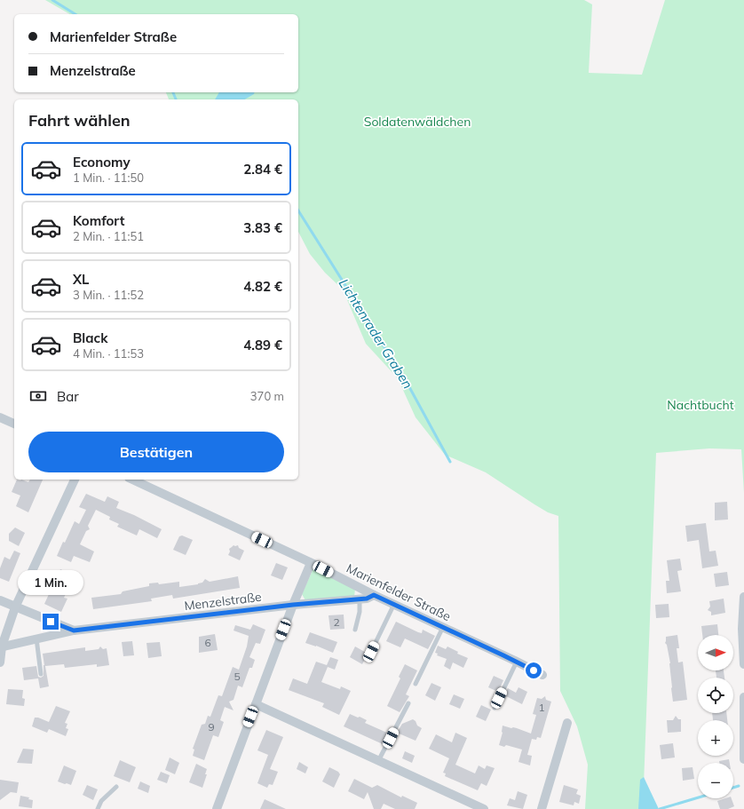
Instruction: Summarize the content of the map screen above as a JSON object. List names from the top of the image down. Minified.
{"streets":{"street":["Marienfelder Straße","Menzelstraße"]},"crossings":[["Marienfelder Straße","Menzelstraße"]],"water":["Lichtenrader Graben"],"parks":["Soldatenwäldchen","Nachtbucht"],"house_numbers":["2","6","5","1","9"],"north":"right","page":{"banner":["Marienfelder Straße","Menzelstraße"],"heading":"Fahrt wählen","list":[{"name":"Economy","note":"1 Min. · 11:50","value":"2.84 €"},{"name":"Komfort","note":"2 Min. · 11:51","value":"3.83 €"},{"name":"XL","note":"3 Min. · 11:52","value":"4.82 €"},{"name":"Black","note":"4 Min. · 11:53","value":"4.89 €"}],"pay":["Bar","370 m"],"buttons":"Bestätigen","bubble":"1 Min.","map_buttons":["+","−"]}}
